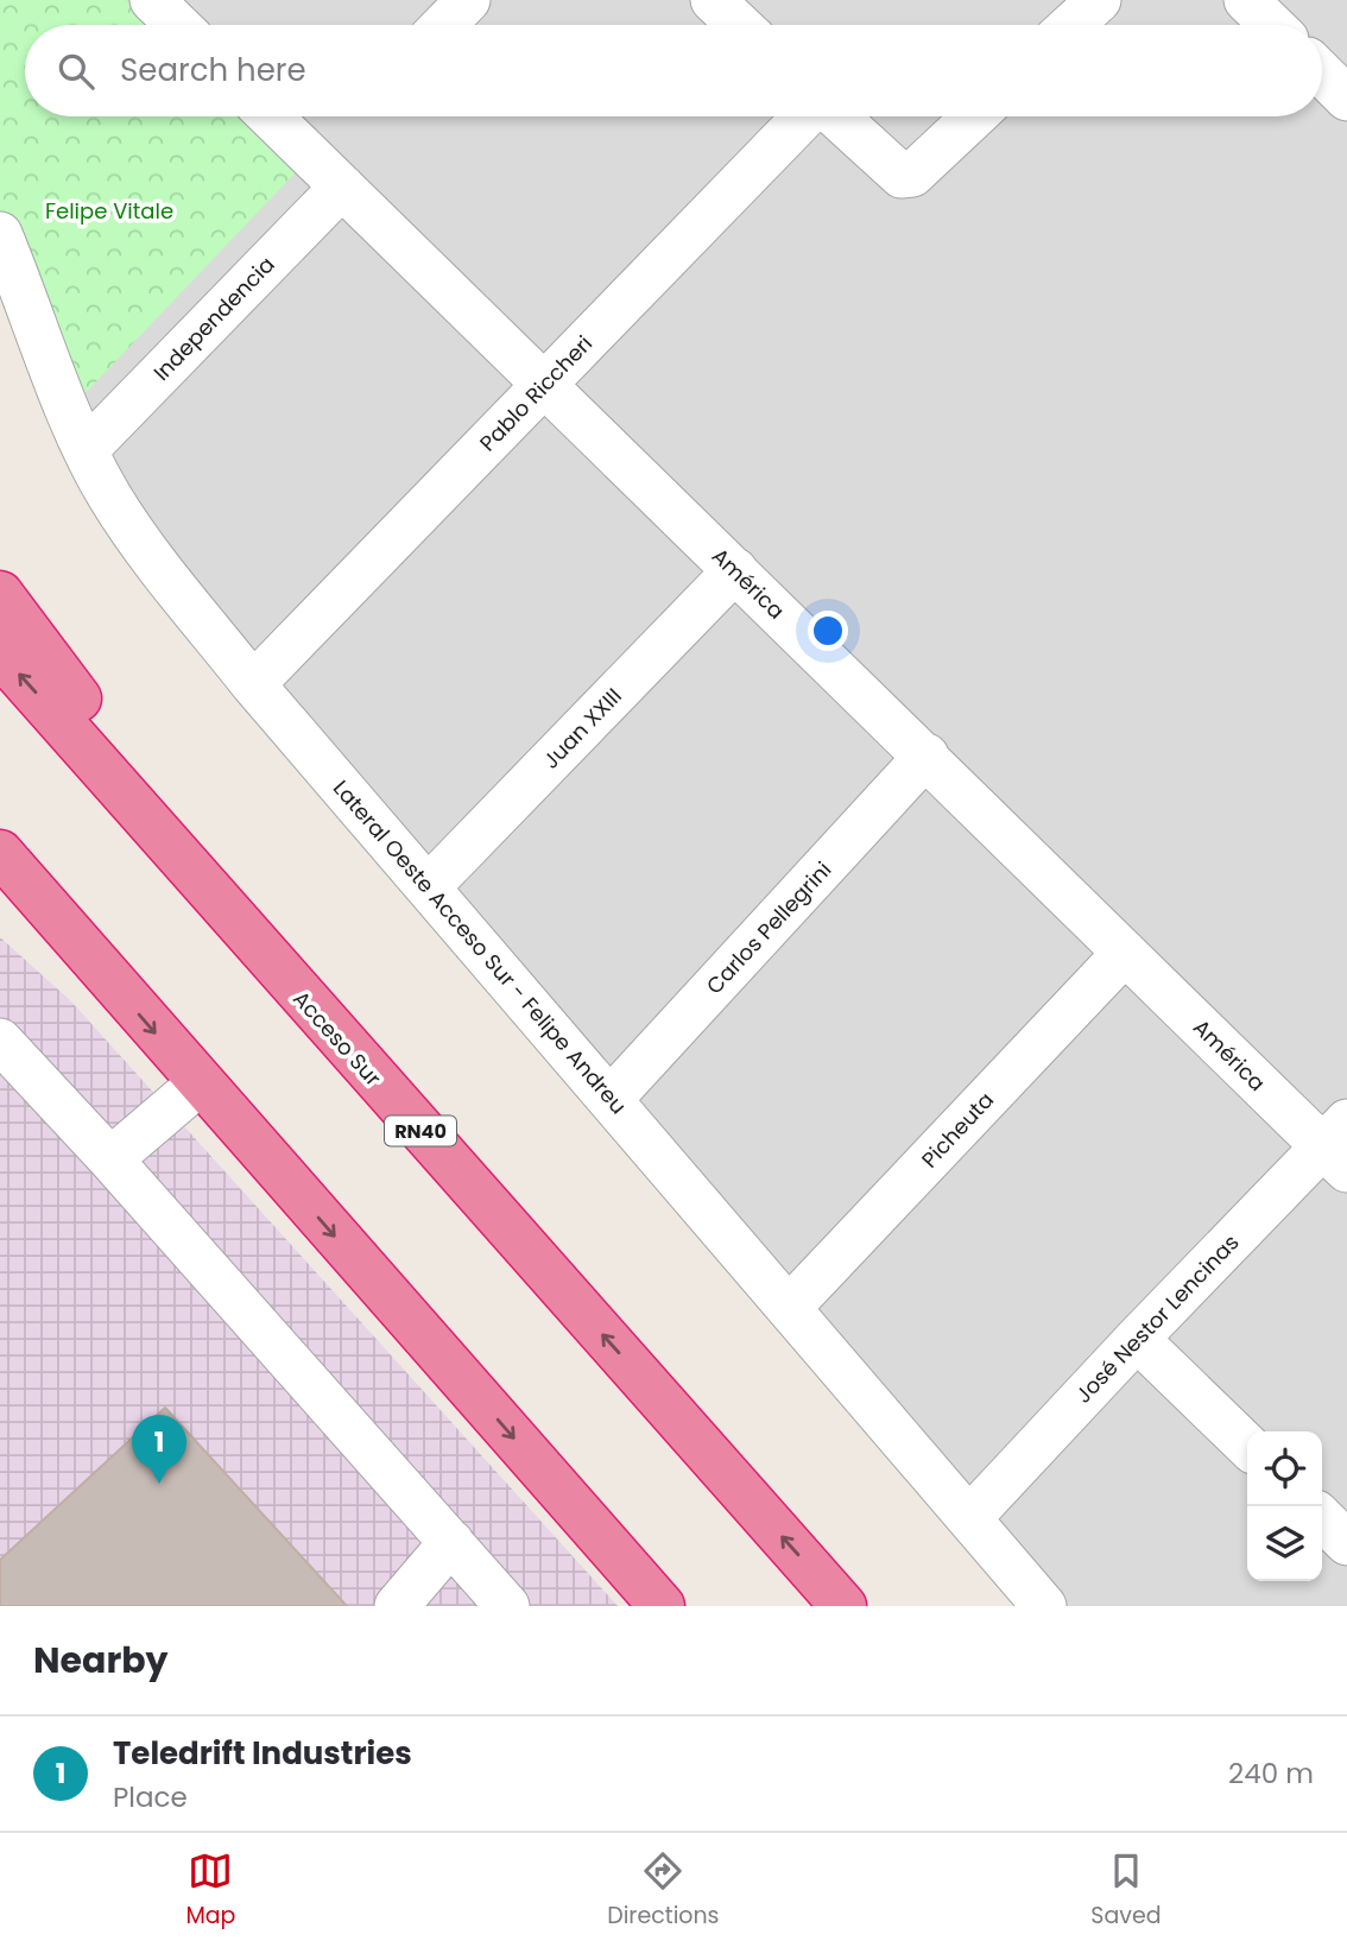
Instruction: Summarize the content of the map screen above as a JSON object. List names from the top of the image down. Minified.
{"streets":{"highway":["Acceso Sur","RN40"],"street":["Independencia","Pablo Riccheri","América","Juan XXIII","Carlos Pellegrini","Lateral Oeste Acceso Sur - Felipe Andreu","Picheuta","José Nestor Lencinas"]},"crossings":[["Independencia","América"],["Independencia","Lateral Oeste Acceso Sur - Felipe Andreu"],["Pablo Riccheri","América"],["Pablo Riccheri","Lateral Oeste Acceso Sur - Felipe Andreu"],["América","Juan XXIII"],["América","Carlos Pellegrini"],["América","Picheuta"],["América","José Nestor Lencinas"],["Juan XXIII","Lateral Oeste Acceso Sur - Felipe Andreu"],["Carlos Pellegrini","Lateral Oeste Acceso Sur - Felipe Andreu"],["Lateral Oeste Acceso Sur - Felipe Andreu","Picheuta"],["Lateral Oeste Acceso Sur - Felipe Andreu","José Nestor Lencinas"]],"parks":["Felipe Vitale"],"page":{"search":"Search here","pins":"1","heading":"Nearby","list":[{"mark":"1","name":"Teledrift Industries","note":"Place","value":"240 m"}],"nav":["Map","Directions","Saved"]}}
